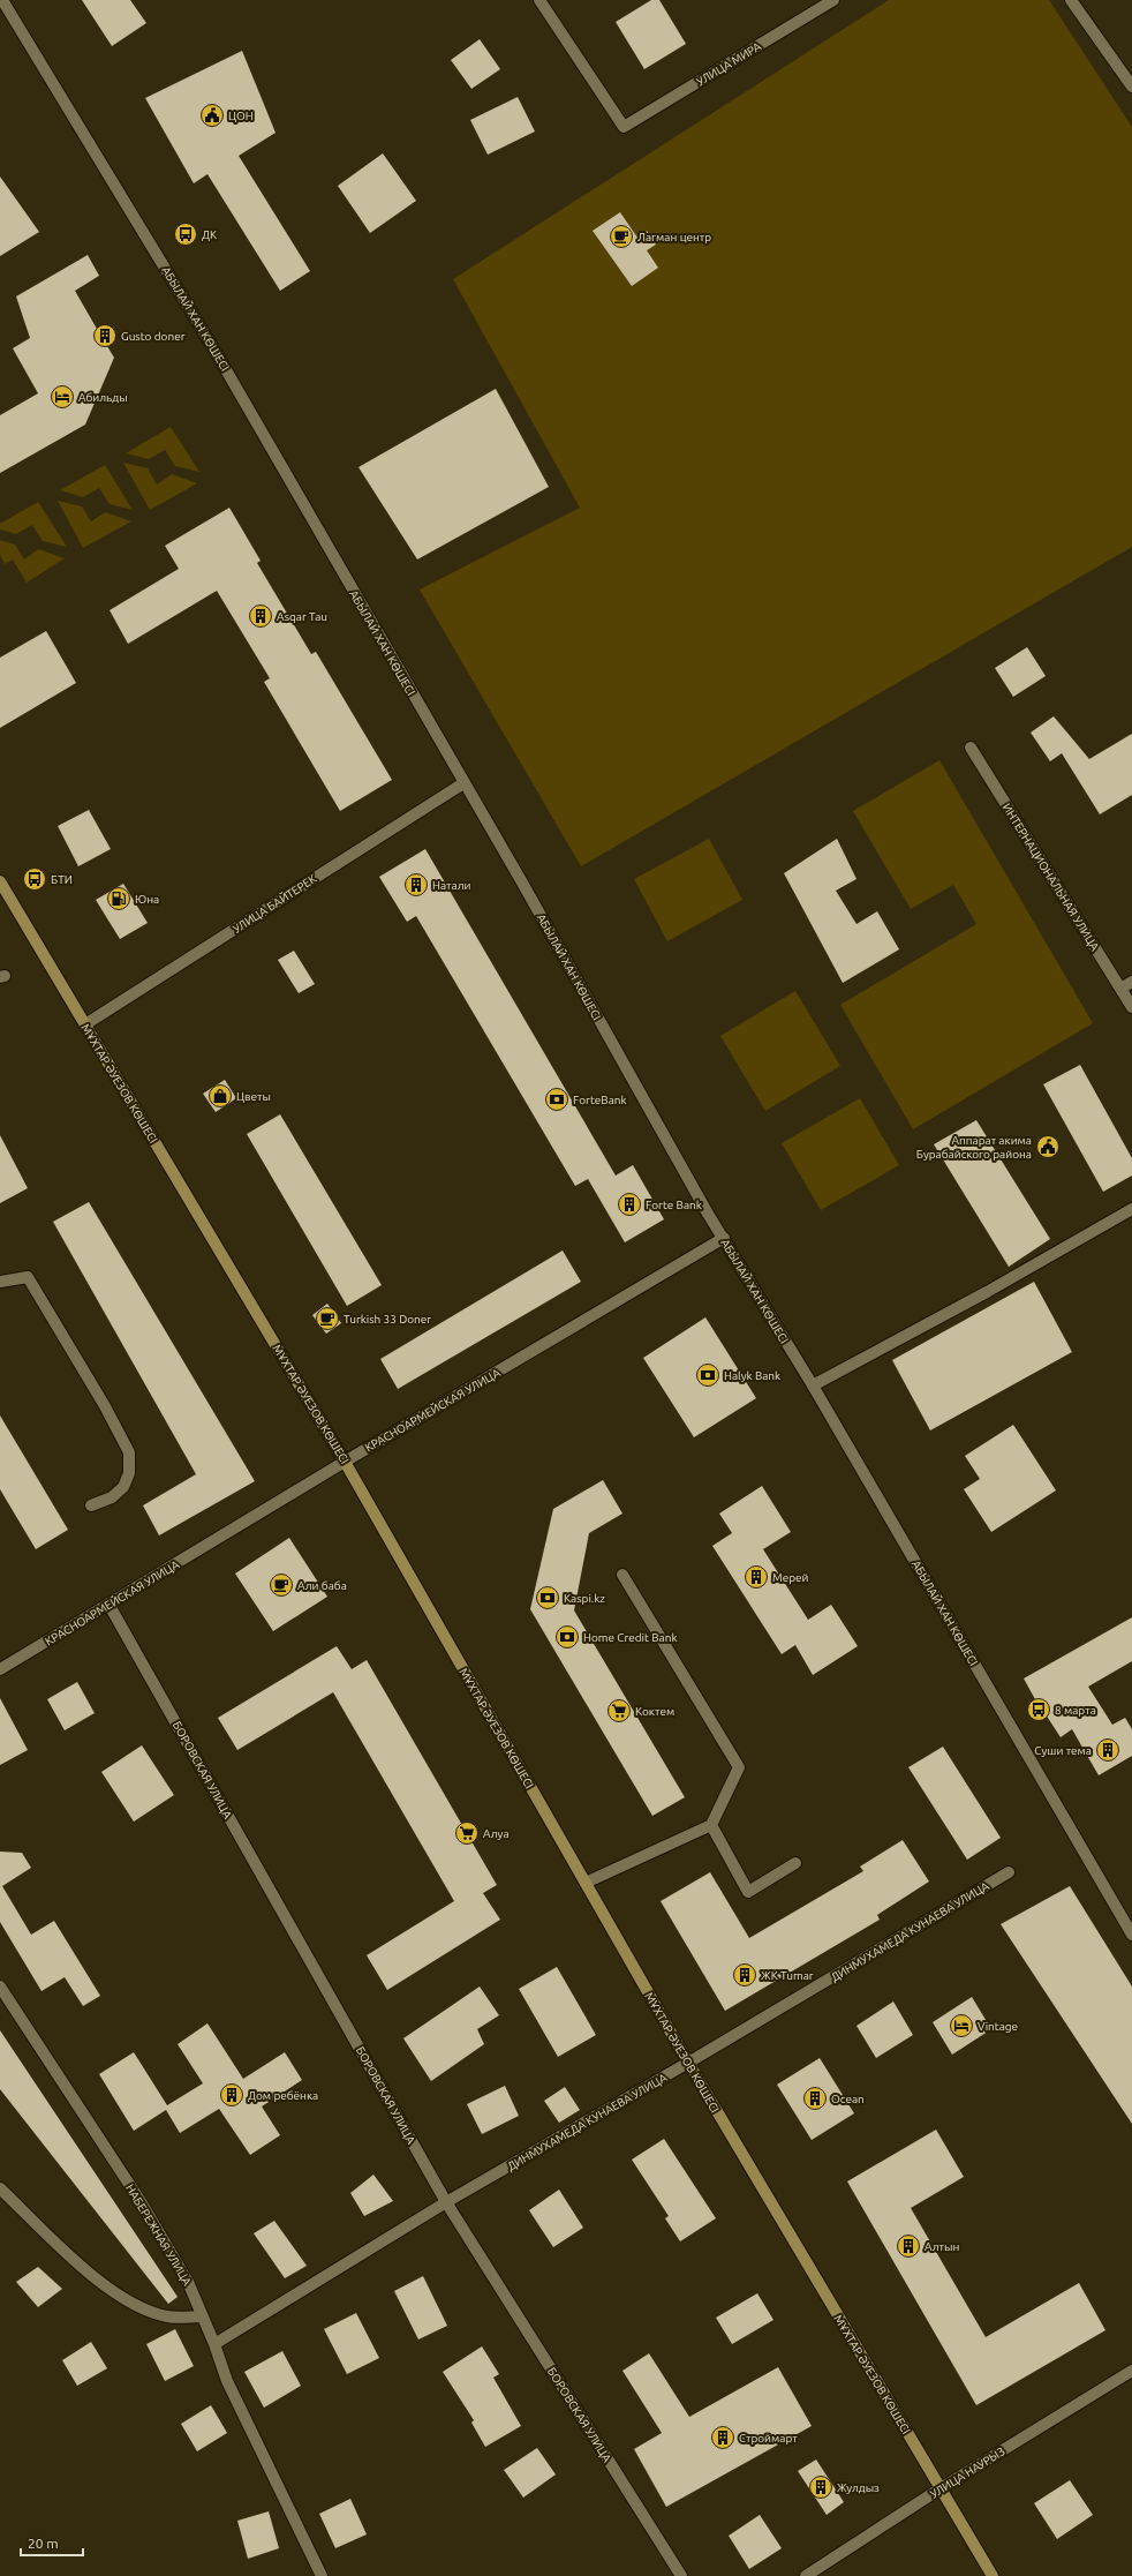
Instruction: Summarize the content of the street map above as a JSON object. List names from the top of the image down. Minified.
{"streets":{"main road":["МҰХТАР ӘУЕЗОВ КӨШЕСІ"],"street":["УЛИЦА МИРА","АБЫЛАЙ ХАН КӨШЕСІ","ИНТЕРНАЦИОНАЛЬНАЯ УЛИЦА","УЛИЦА БАЙТЕРЕК","КРАСНОАРМЕЙСКАЯ УЛИЦА","БОРОВСКАЯ УЛИЦА","ДИНМУХАМЕДА КУНАЕВА УЛИЦА","НАБЕРЕЖНАЯ УЛИЦА","УЛИЦА НАУРЫЗ"]},"crossings":[["АБЫЛАЙ ХАН КӨШЕСІ","УЛИЦА БАЙТЕРЕК"],["АБЫЛАЙ ХАН КӨШЕСІ","КРАСНОАРМЕЙСКАЯ УЛИЦА"],["УЛИЦА БАЙТЕРЕК","МҰХТАР ӘУЕЗОВ КӨШЕСІ"],["МҰХТАР ӘУЕЗОВ КӨШЕСІ","КРАСНОАРМЕЙСКАЯ УЛИЦА"],["МҰХТАР ӘУЕЗОВ КӨШЕСІ","ДИНМУХАМЕДА КУНАЕВА УЛИЦА"],["МҰХТАР ӘУЕЗОВ КӨШЕСІ","УЛИЦА НАУРЫЗ"],["КРАСНОАРМЕЙСКАЯ УЛИЦА","БОРОВСКАЯ УЛИЦА"],["БОРОВСКАЯ УЛИЦА","ДИНМУХАМЕДА КУНАЕВА УЛИЦА"],["ДИНМУХАМЕДА КУНАЕВА УЛИЦА","НАБЕРЕЖНАЯ УЛИЦА"]],"places":{"public building":["ЦОН","Аппарат акима Бурабайского района"],"bus stop":["ДК","БТИ","8 марта"],"cafe":["Лагман центр","Turkish 33 Doner","Али баба"],"building":["Gusto doner","Asqar Tau","Натали","Forte Bank","Мерей","Суши тема","ЖК Tumar","Дом ребёнка","Ocean","Алтын","Строймарт","Жулдыз"],"hotel":["Абильды","Vintage"],"fuel station":["Юна"],"shop":["Цветы"],"bank":["ForteBank","Halyk Bank","Kaspi.kz","Home Credit Bank"],"supermarket":["Коктем","Алуа"]},"scale_bar":"20 m"}
